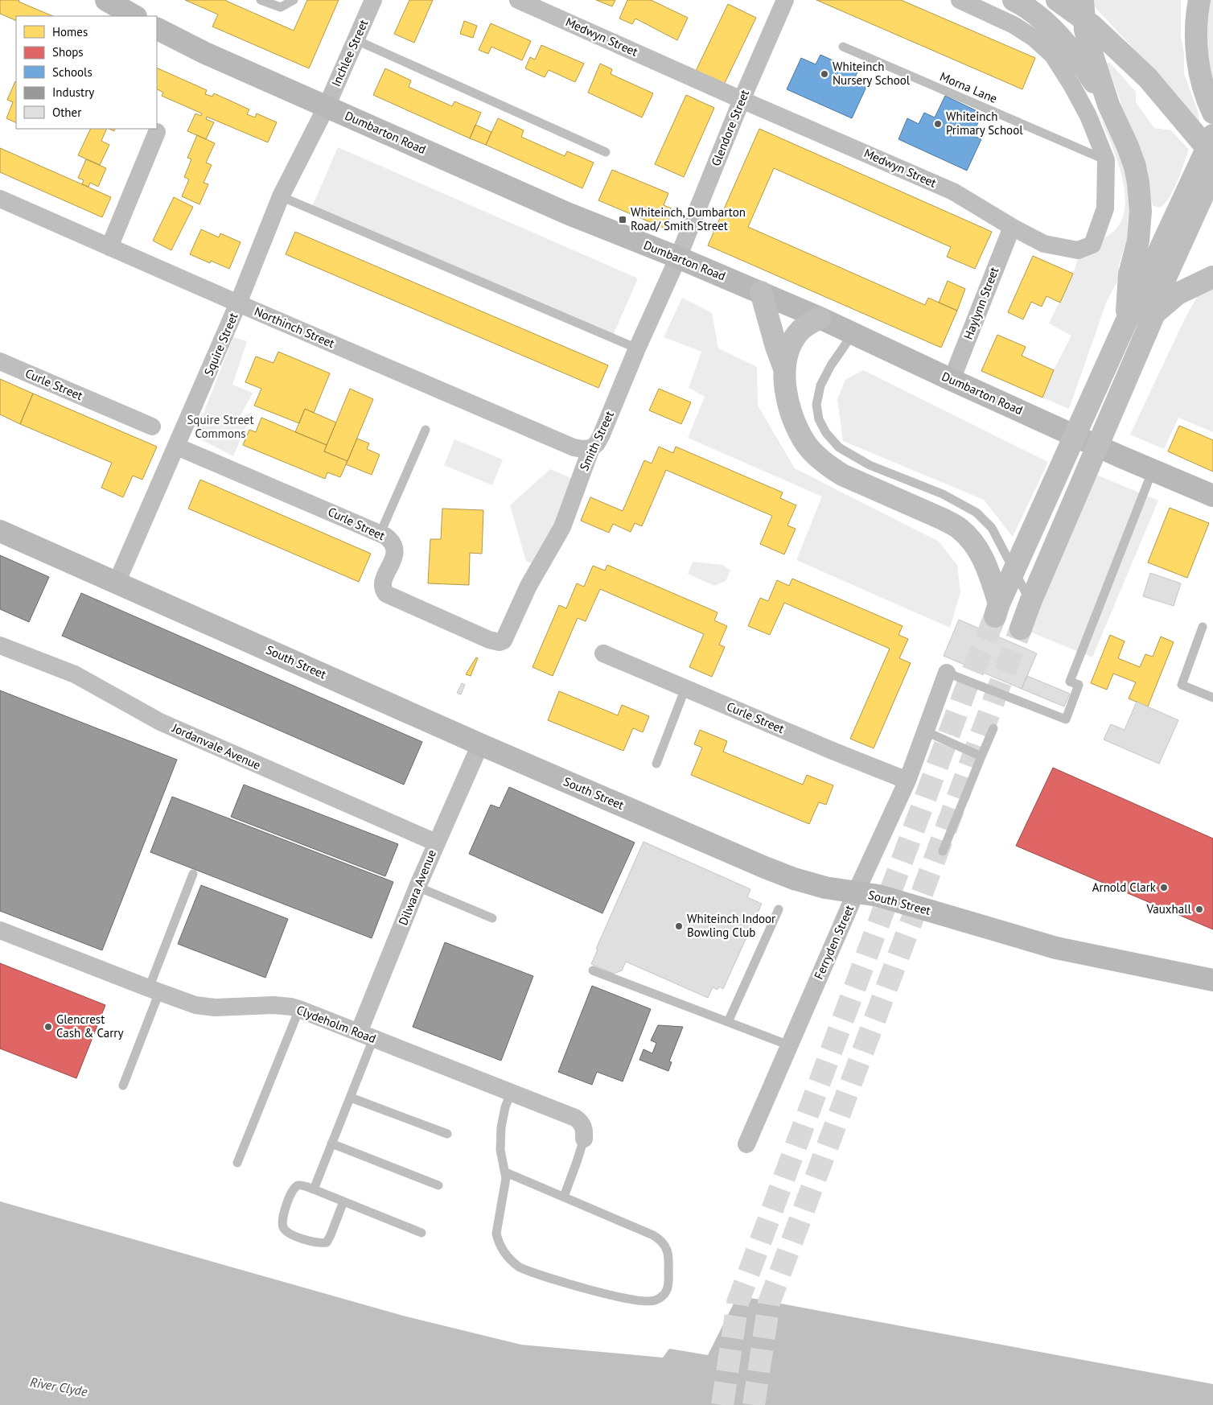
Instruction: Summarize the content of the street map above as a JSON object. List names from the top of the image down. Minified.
{"streets":{"street":["Medwyn Street","Inchlee Street","Glendore Street","Dumbarton Road","Haylynn Street","Northinch Street","Squire Street","Curle Street","Smith Street","South Street","Jordanvale Avenue","Dilwara Avenue","Ferryden Street","Clydeholm Road"],"lane":["Morna Lane"]},"crossings":[["Medwyn Street","Morna Lane"],["Medwyn Street","Glendore Street"],["Medwyn Street","Haylynn Street"],["Inchlee Street","Dumbarton Road"],["Inchlee Street","Squire Street"],["Glendore Street","Dumbarton Road"],["Glendore Street","Smith Street"],["Dumbarton Road","Haylynn Street"],["Dumbarton Road","Squire Street"],["Dumbarton Road","Smith Street"],["Northinch Street","Squire Street"],["Northinch Street","Smith Street"],["Squire Street","Curle Street"],["Squire Street","South Street"],["Curle Street","Smith Street"],["Curle Street","Ferryden Street"],["South Street","Dilwara Avenue"],["South Street","Ferryden Street"],["Jordanvale Avenue","Dilwara Avenue"],["Dilwara Avenue","Clydeholm Road"]],"water":["River Clyde"],"parks":["Squire Street Commons"],"places":{"other":["Whiteinch Nursery School","Whiteinch Primary School","Arnold Clark","Vauxhall","Whiteinch Indoor Bowling Club","Glencrest Cash & Carry"],"transit":["Whiteinch, Dumbarton Road/ Smith Street"]},"legend":["Homes","Shops","Schools","Industry","Other"]}
